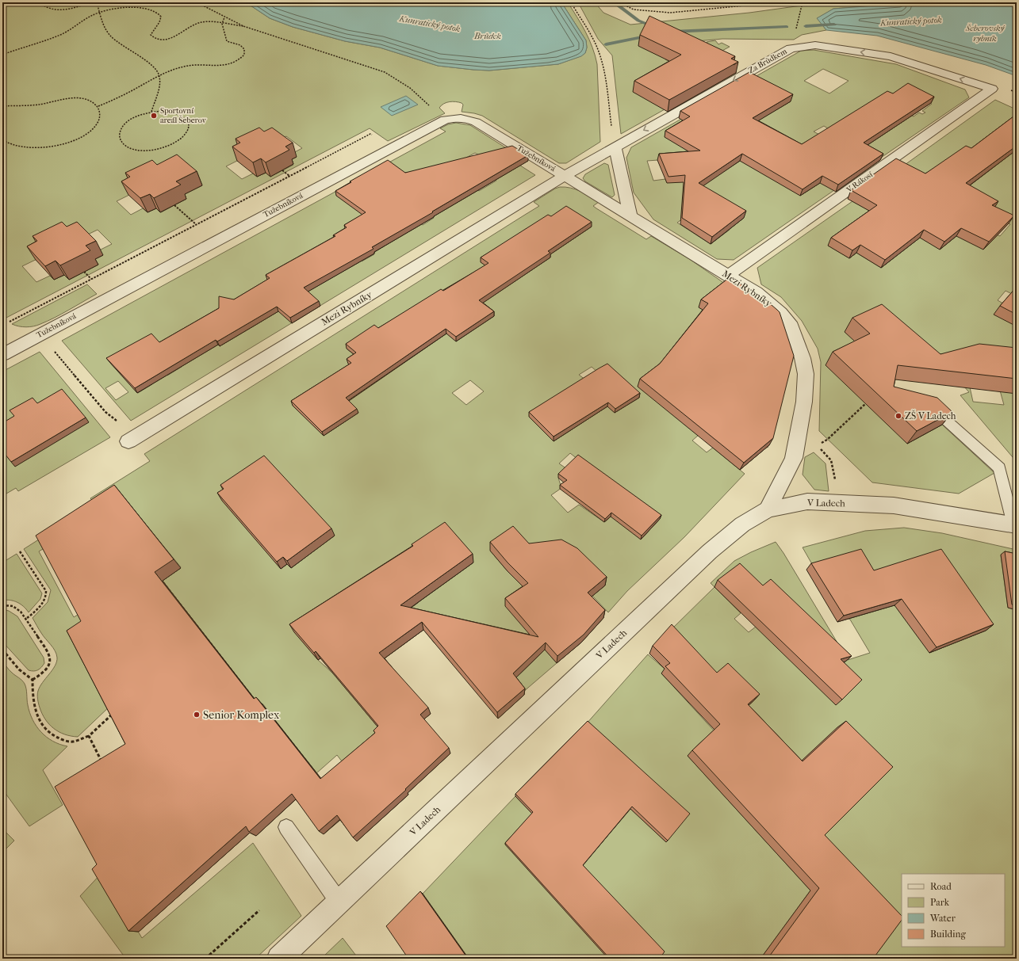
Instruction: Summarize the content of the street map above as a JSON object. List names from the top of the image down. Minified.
{"streets":{"street":["Za Brůdkem","Tužebníková","V Rákosí","Mezi Rybníky","V Ladech"]},"crossings":[["Za Brůdkem","V Rákosí"],["Za Brůdkem","Mezi Rybníky"],["Tužebníková","Mezi Rybníky"],["V Rákosí","Mezi Rybníky"],["Mezi Rybníky","V Ladech"]],"one_way":["Za Brůdkem"],"water":["Kunratický potok","Šeberovský rybník","Brůdek"],"places":["Sportovní areál Šeberov","ZŠ V Ladech","Senior Komplex"],"legend":["Road","Park","Water","Building"]}
